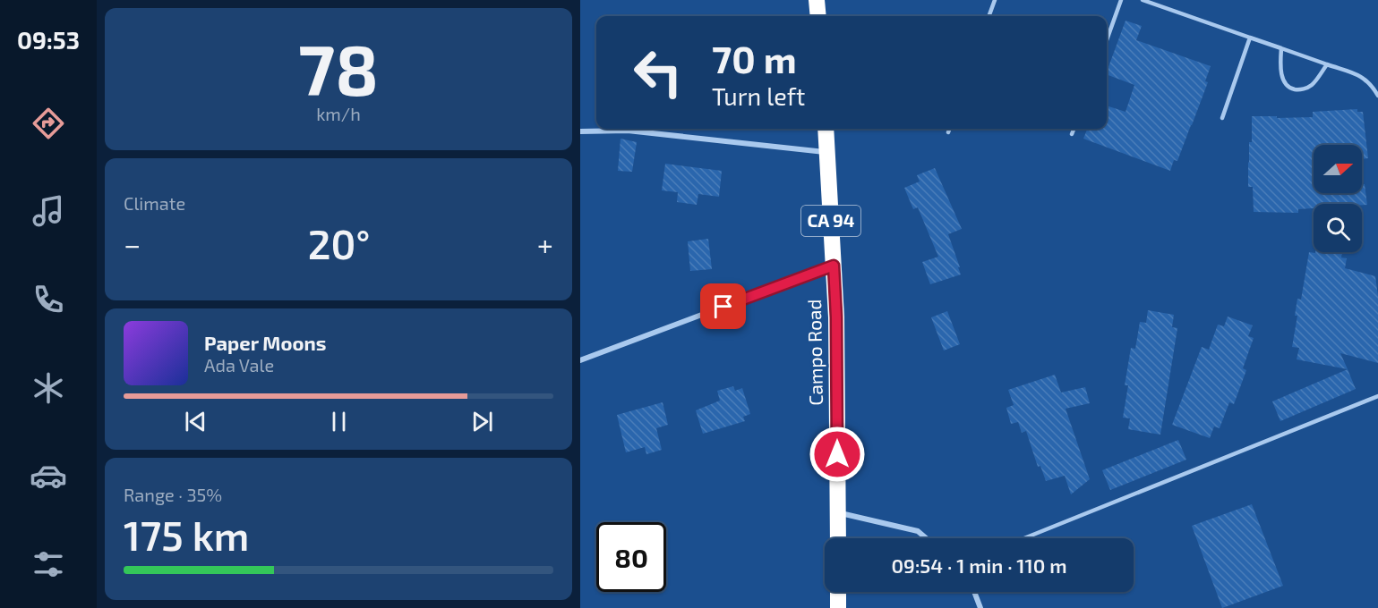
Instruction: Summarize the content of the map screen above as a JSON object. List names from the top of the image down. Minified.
{"streets":{"highway":["CA 94","Campo Road"]},"north":"right","page":{"tabs":"09:53","tile":[["78","km/h"],"Climate",["Range · 35%","175 km"]],"turn":["70 m","Turn left"],"heat":["−","20°","+"],"song":["Paper Moons","Ada Vale"],"limit":"80","trip":"09:54 · 1 min · 110 m"}}
